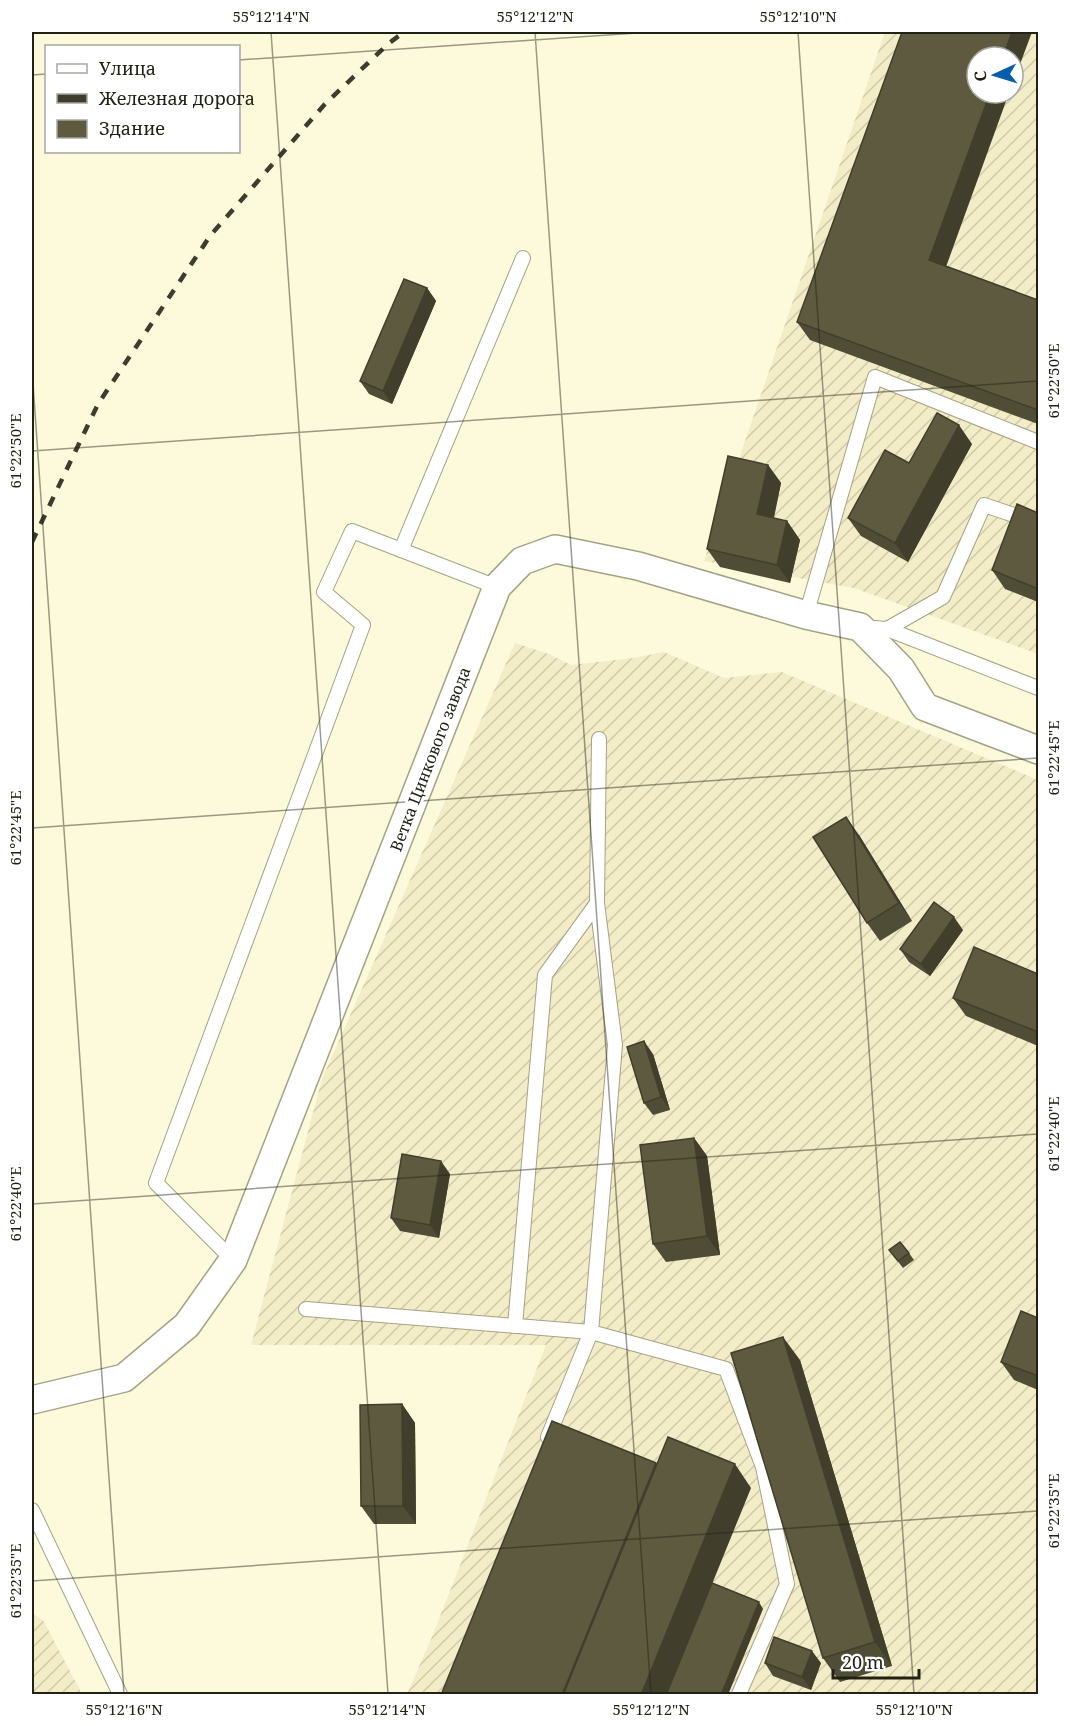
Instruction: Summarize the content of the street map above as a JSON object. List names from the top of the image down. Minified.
{"streets":{"street":["Ветка Цинкового завода"]},"legend":["Улица","Железная дорога","Здание"],"scale_bar":"20 m","north":"left","coordinates":["55°12'14\"N","55°12'12\"N","55°12'10\"N","61°22'50\"E","61°22'45\"E","61°22'40\"E","61°22'35\"E","55°12'16\"N"]}
